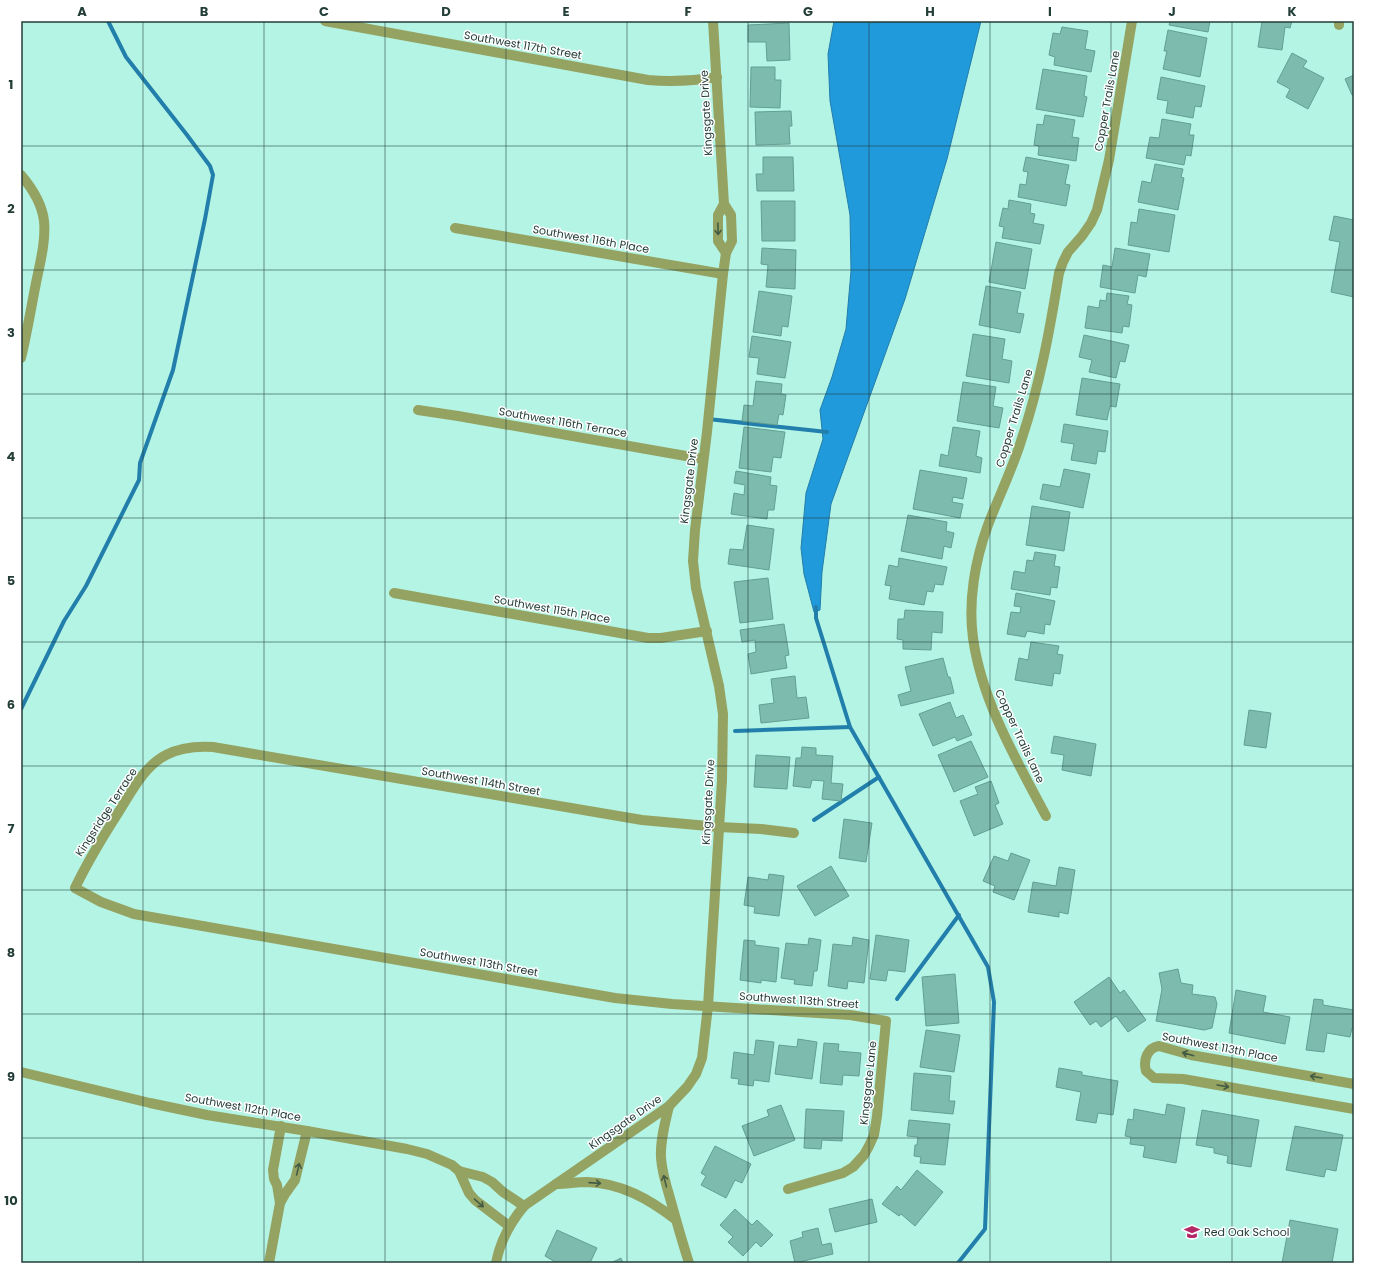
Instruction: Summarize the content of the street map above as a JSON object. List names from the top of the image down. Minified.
{"streets":{"street":["Southwest 117th Street","Copper Trails Lane","Kingsgate Drive","Southwest 116th Place","Southwest 116th Terrace","Southwest 115th Place","Southwest 114th Street","Kingsridge Terrace","Southwest 113th Street","Southwest 113th Place","Kingsgate Lane","Southwest 112th Place"]},"crossings":[["Southwest 117th Street","Kingsgate Drive"],["Kingsgate Drive","Southwest 116th Place"],["Kingsgate Drive","Southwest 116th Terrace"],["Kingsgate Drive","Southwest 115th Place"],["Kingsgate Drive","Southwest 114th Street"],["Kingsgate Drive","Southwest 113th Street"],["Kingsgate Drive","Southwest 112th Place"],["Southwest 114th Street","Kingsridge Terrace"],["Kingsridge Terrace","Southwest 113th Street"],["Southwest 113th Street","Kingsgate Lane"]],"places":{"school or university":["Red Oak School"]},"grid":{"columns":["A","B","C","D","E","F","G","H","I","J","K"],"rows":["1","2","3","4","5","6","7","8","9","10"]}}
